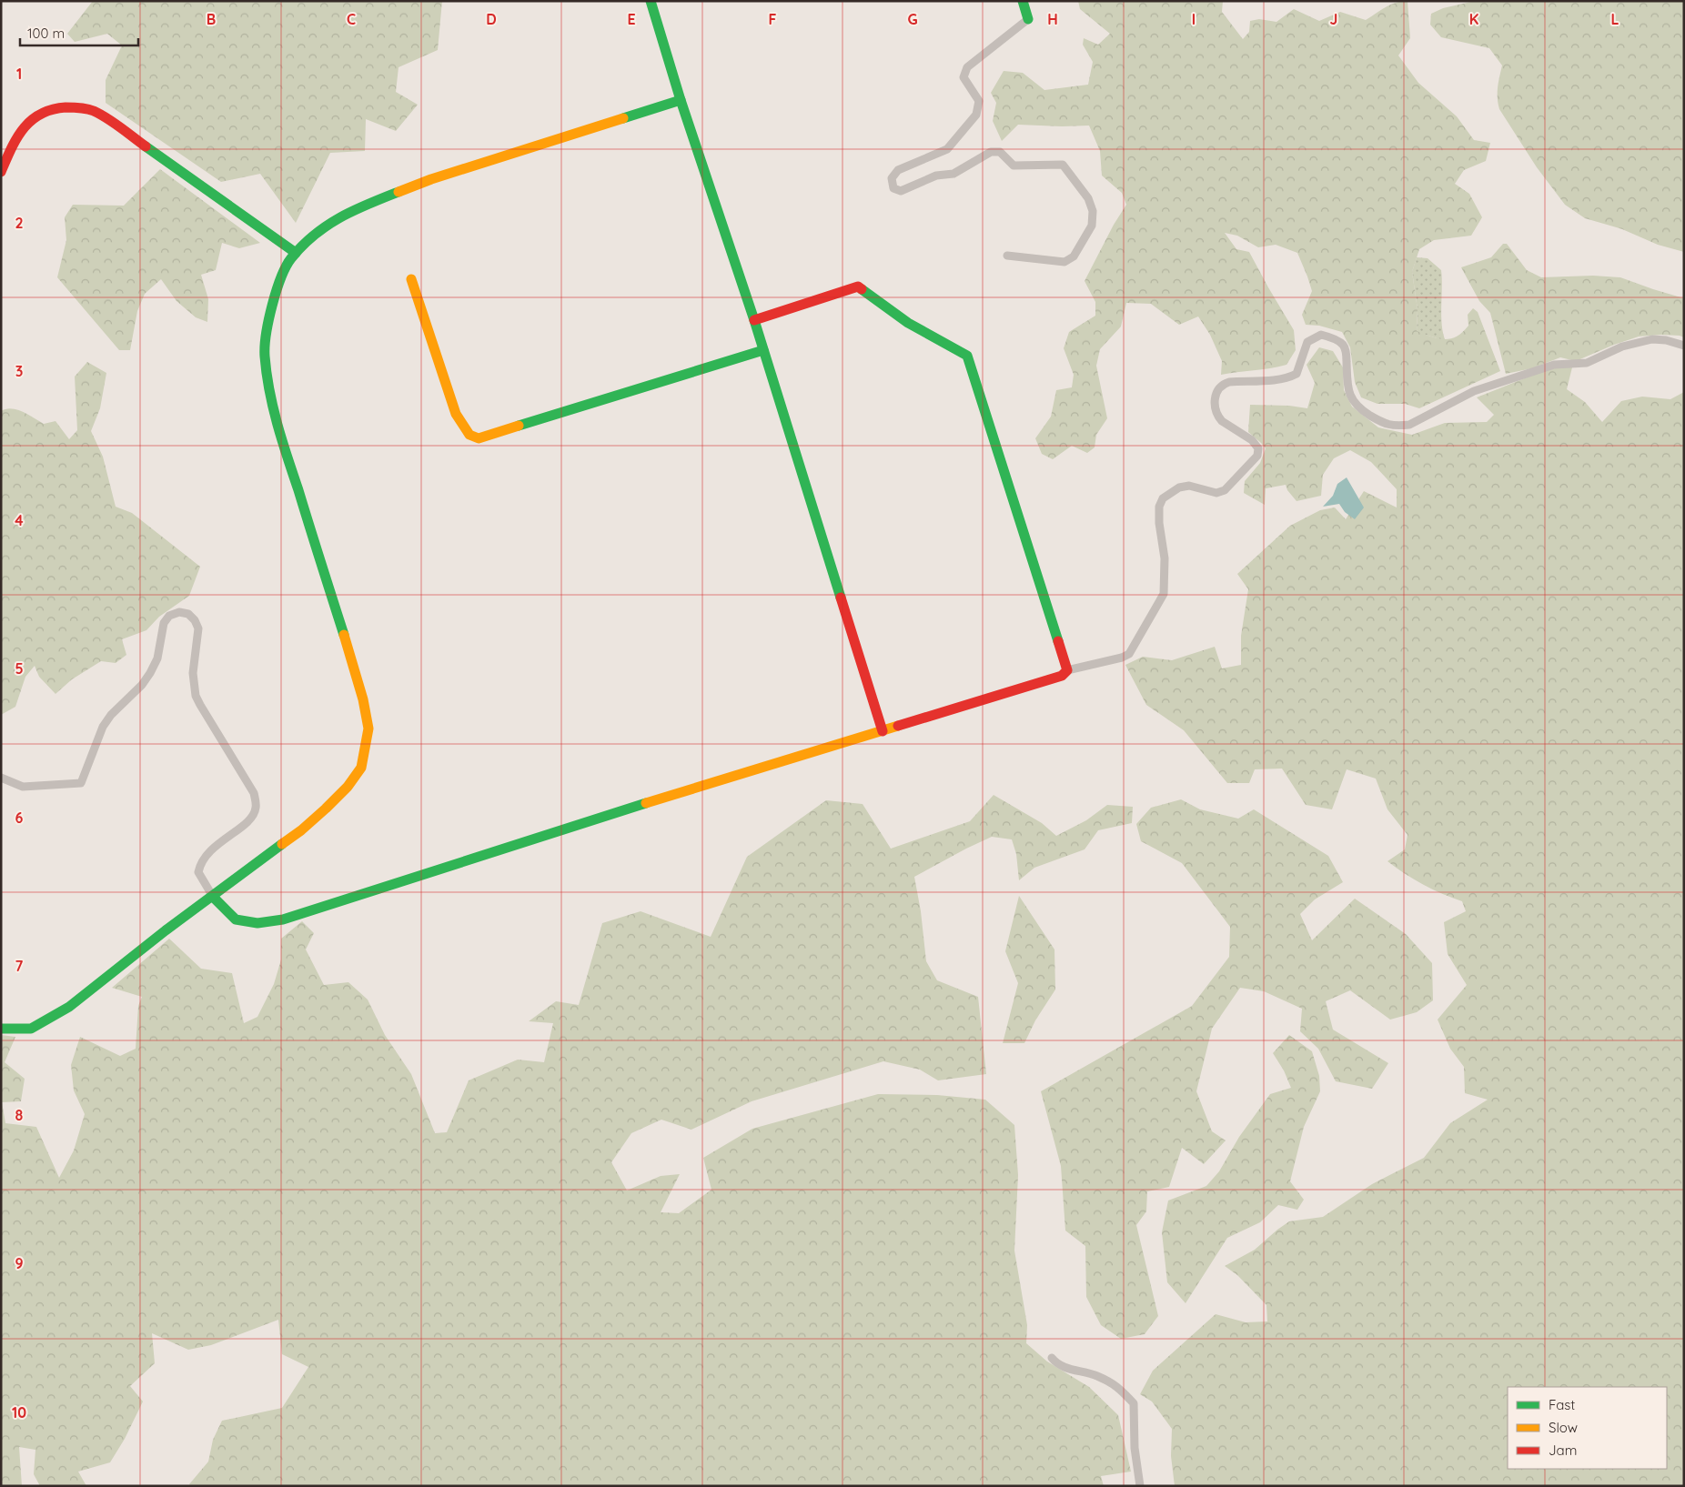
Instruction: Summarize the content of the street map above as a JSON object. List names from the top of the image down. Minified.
{"legend":["Fast","Slow","Jam"],"scale_bar":"100 m","grid":{"columns":["B","C","D","E","F","G","H","I","J","K","L"],"rows":["1","2","3","4","5","6","7","8","9","10"]}}
